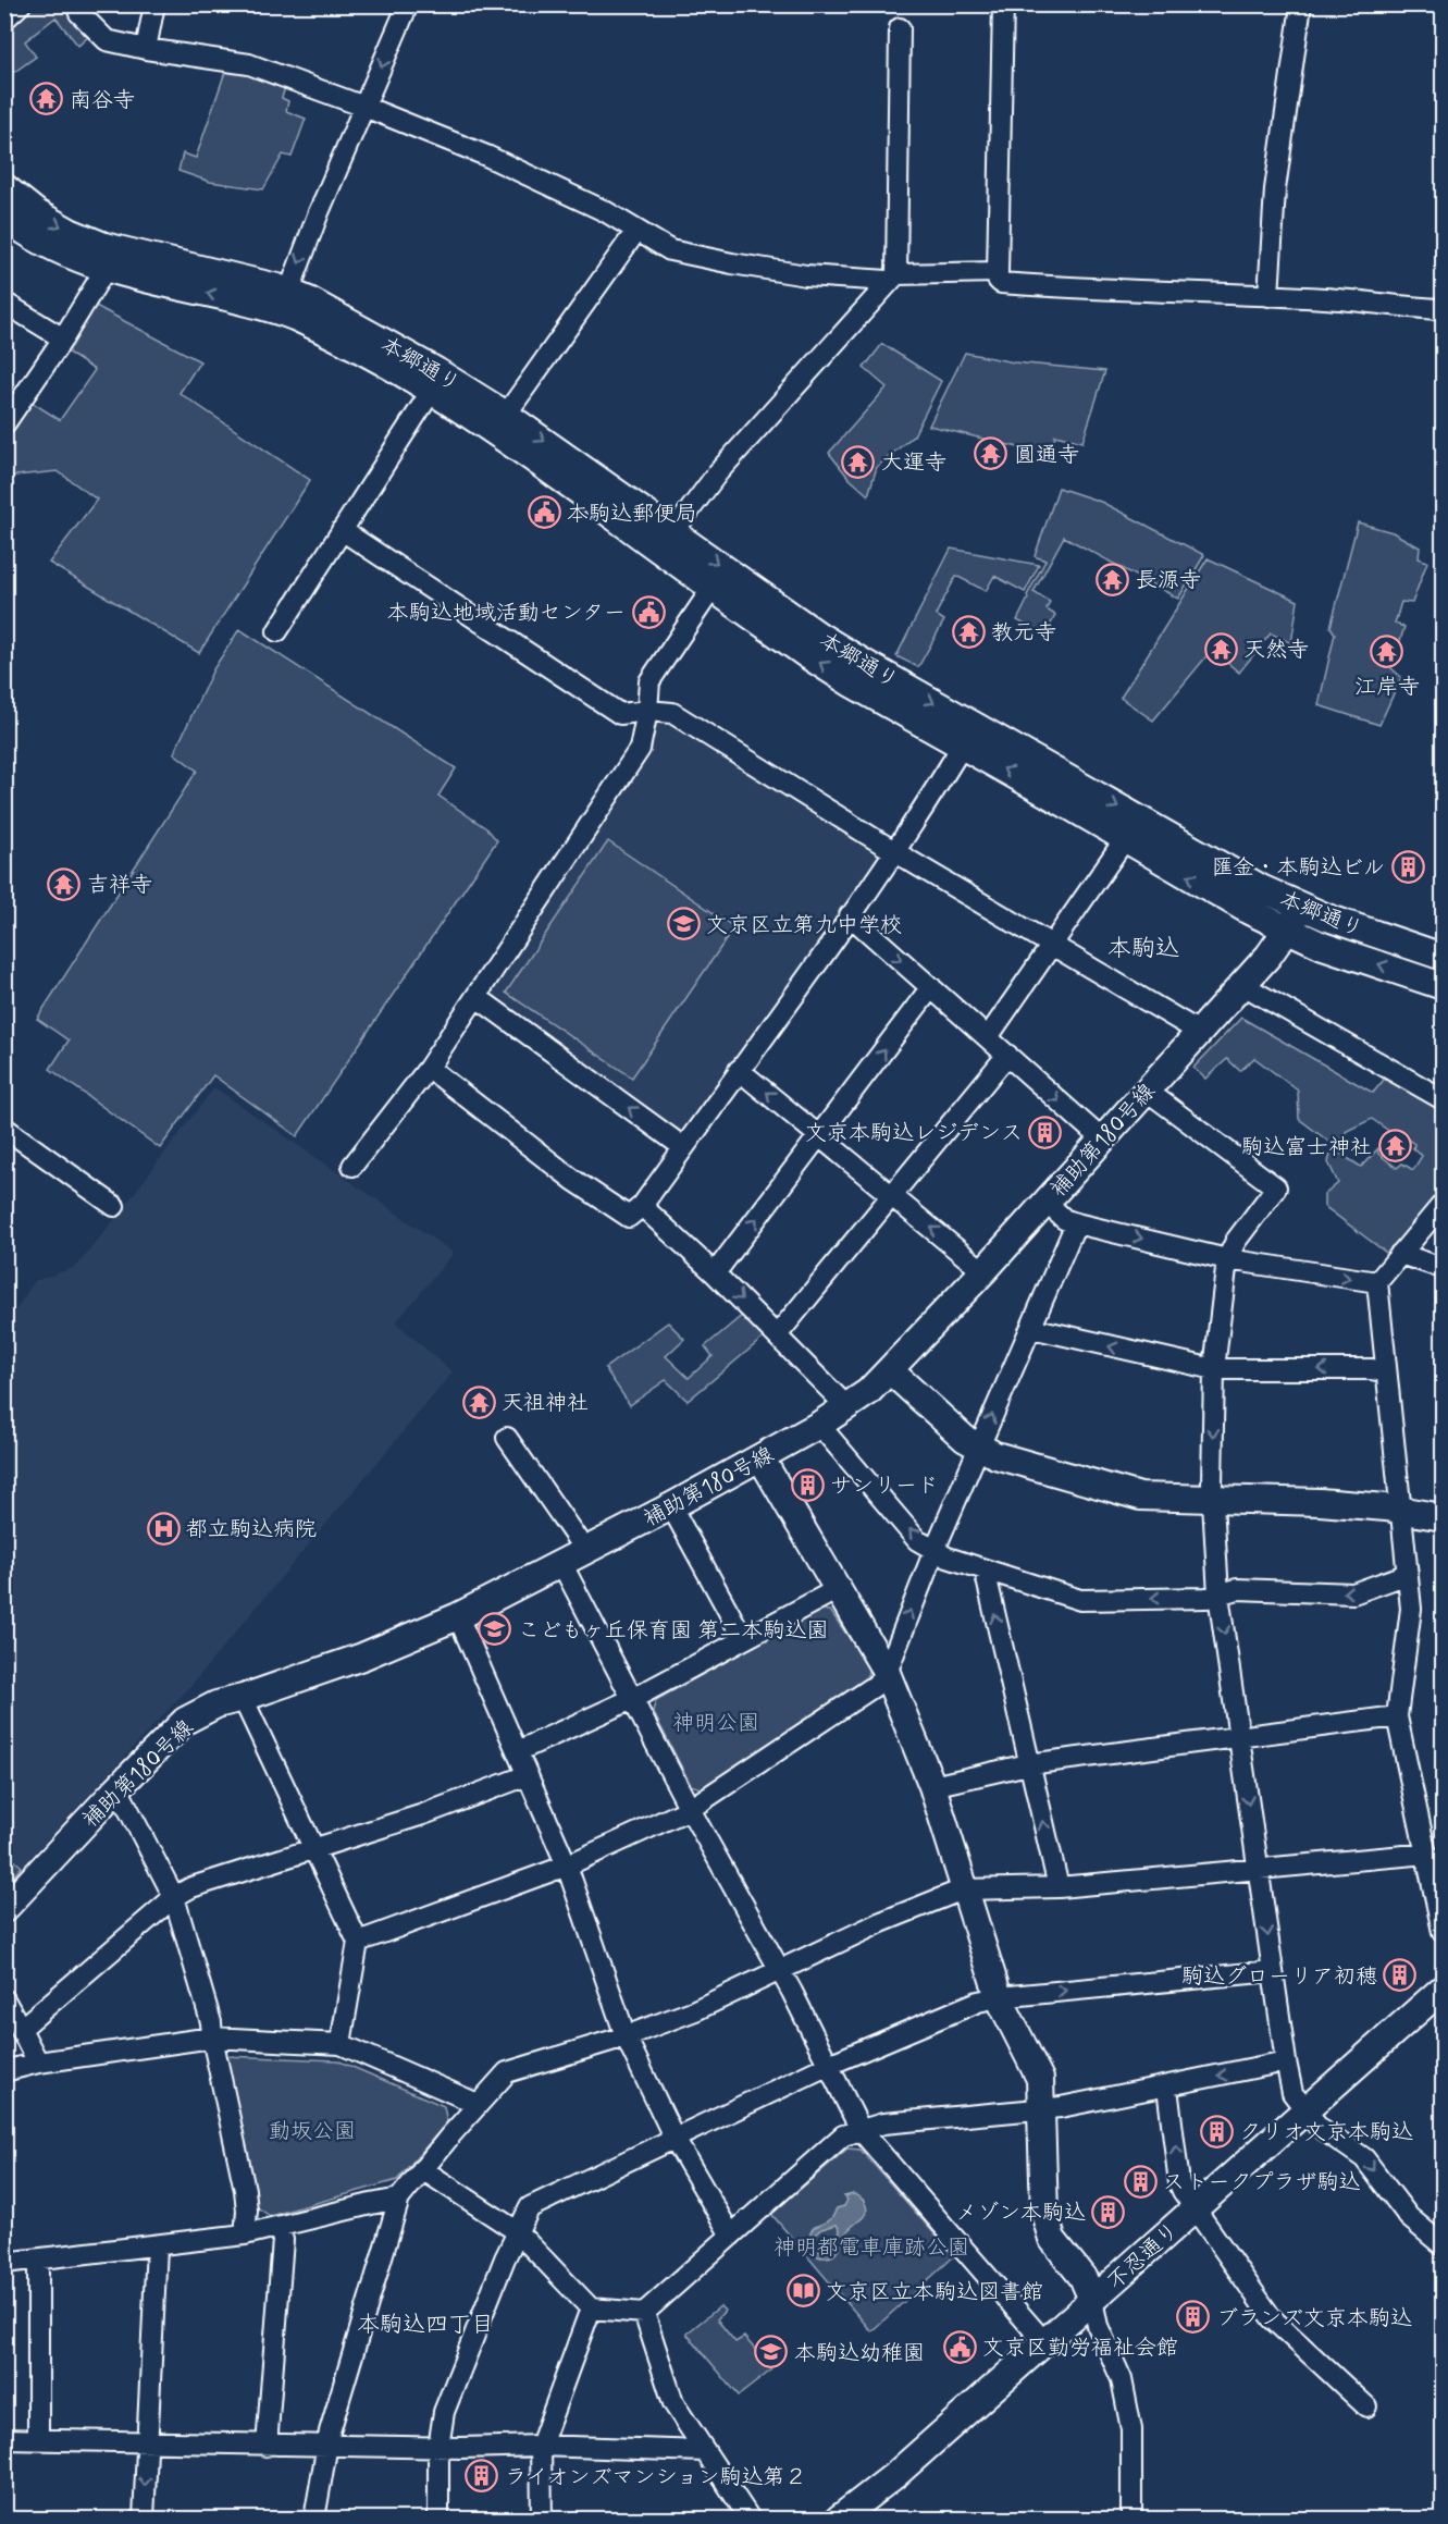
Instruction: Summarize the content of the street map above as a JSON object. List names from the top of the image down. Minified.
{"streets":{"main road":["本郷通り","補助第180号線","不忍通り"]},"crossings":[["本郷通り","補助第180号線"]],"districts":["本駒込","本駒込四丁目"],"parks":["神明公園","動坂公園","神明都電車庫跡公園"],"places":{"temple":["南谷寺","圓通寺","大運寺","長源寺","教元寺","天然寺","江岸寺","吉祥寺","駒込富士神社","天祖神社"],"public building":["本駒込郵便局","本駒込地域活動センター","文京区勤労福祉会館"],"building":["匯金・本駒込ビル","文京本駒込レジデンス","サンリード","駒込グローリア初穂","クリオ文京本駒込","ストークプラザ駒込","メゾン本駒込","ブランズ文京本駒込","ライオンズマンション駒込第２"],"school or university":["文京区立第九中学校","こどもヶ丘保育園 第二本駒込園","本駒込幼稚園"],"hospital":["都立駒込病院"],"library":["文京区立本駒込図書館"]}}
